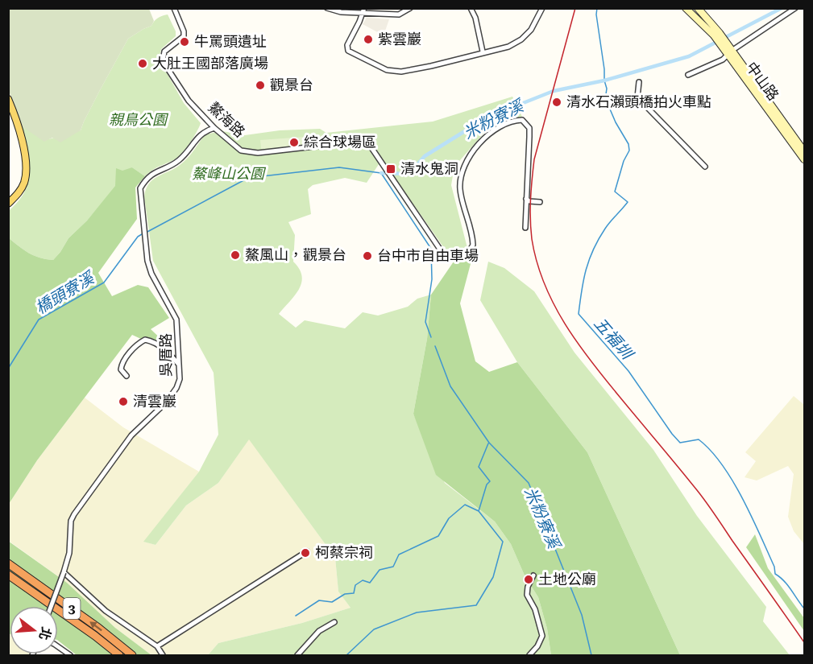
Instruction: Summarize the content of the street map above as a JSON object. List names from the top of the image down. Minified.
{"streets":{"highway":["3"],"street":["中山路","鰲海路","吳厝路"]},"crossings":[["鰲海路","吳厝路"]],"water":["米粉寮溪","橋頭寮溪","五福圳"],"parks":["親鳥公園","鰲峰山公園"],"places":{"other":["紫雲巖","牛罵頭遺址","大肚王國部落廣場","觀景台","清水石瀨頭橋拍火車點","綜合球場區","鰲風山，觀景台","台中市自由車場","清雲巖","柯蔡宗祠","土地公廟"],"transit":["清水鬼洞"]},"north":"right"}
